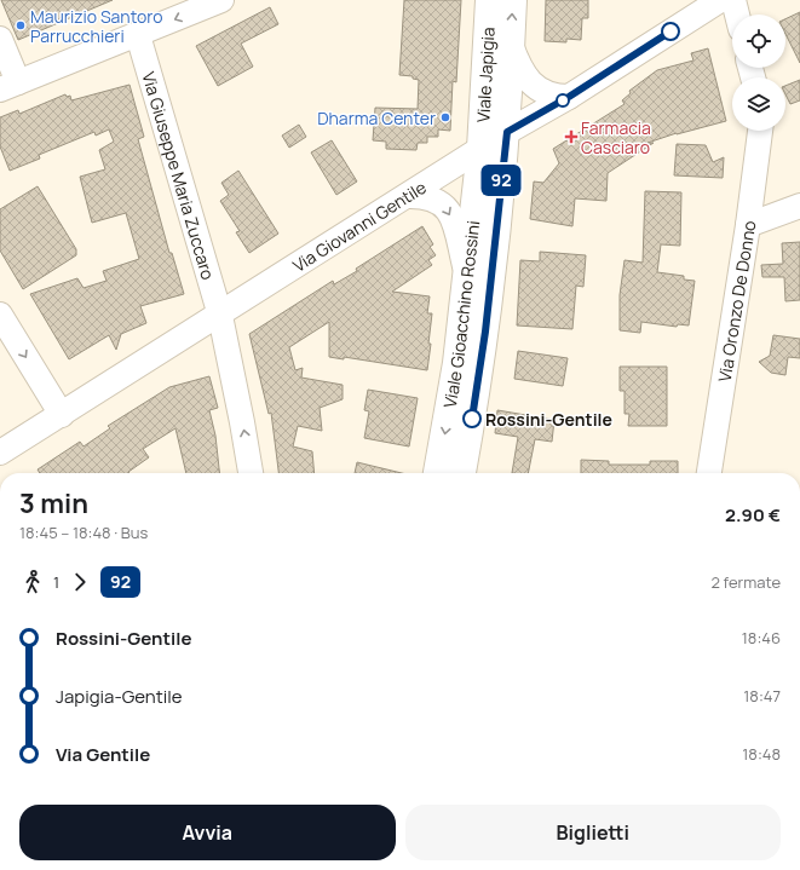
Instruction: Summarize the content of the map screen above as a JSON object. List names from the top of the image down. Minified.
{"streets":{"main road":["Viale Japigia","Viale Gioacchino Rossini"],"street":["Via Giuseppe Maria Zuccaro","Via Giovanni Gentile","Via Oronzo De Donno"]},"crossings":[["Viale Japigia","Via Giovanni Gentile"],["Viale Japigia","Viale Gioacchino Rossini"],["Via Giuseppe Maria Zuccaro","Via Giovanni Gentile"],["Via Giovanni Gentile","Viale Gioacchino Rossini"]],"places":{"other":["Maurizio Santoro Parrucchieri","Dharma Center","Rossini-Gentile"],"health":["Farmacia Casciaro"]},"lines":["bus line 92"],"page":{"on_map":"92","heading":["3 min","18:45 – 18:48 · Bus","2.90 €"],"legs":["1","92","2 fermate"],"list":[{"name":"Rossini-Gentile","value":"18:46"},{"name":"Japigia-Gentile","value":"18:47"},{"name":"Via Gentile","value":"18:48"}],"buttons":["Avvia","Biglietti"]}}
